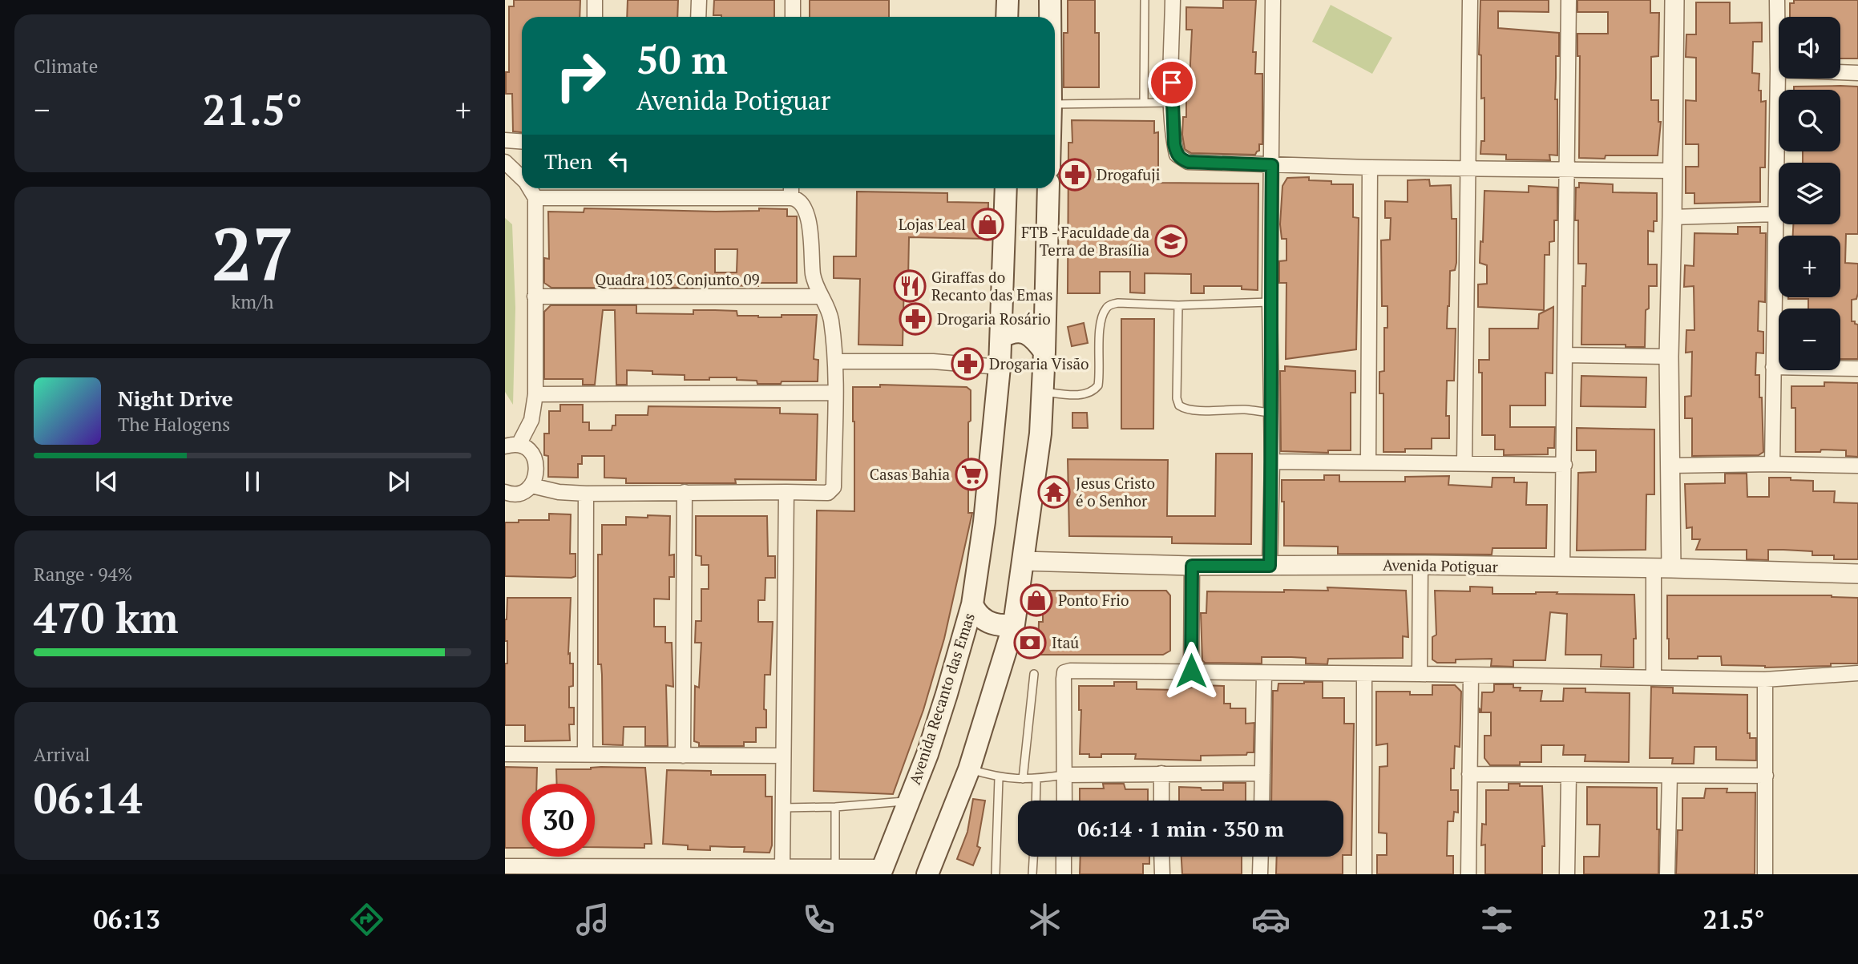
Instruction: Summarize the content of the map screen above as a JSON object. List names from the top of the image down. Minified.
{"streets":{"main road":["Avenida Recanto das Emas"],"street":["Quadra 103 Conjunto 09","Avenida Potiguar"]},"places":{"pharmacy":["Drogafuji","Drogaria Rosário","Drogaria Visão"],"shop":["Lojas Leal","Ponto Frio"],"school or university":["FTB - Faculdade da Terra de Brasília"],"restaurant":["Giraffas do Recanto das Emas"],"supermarket":["Casas Bahia"],"temple":["Jesus Cristo é o Senhor"],"bank":["Itaú"]},"page":{"tile":["Climate",["27","km/h"],["Range · 94%","470 km"],["Arrival","06:14"]],"map_buttons":["+","−"],"turn":["50 m","Avenida Potiguar"],"heat":["−","21.5°","+"],"then":"Then","song":["Night Drive","The Halogens"],"limit":"30","trip":"06:14 · 1 min · 350 m","tabs":["06:13","21.5°"]}}
